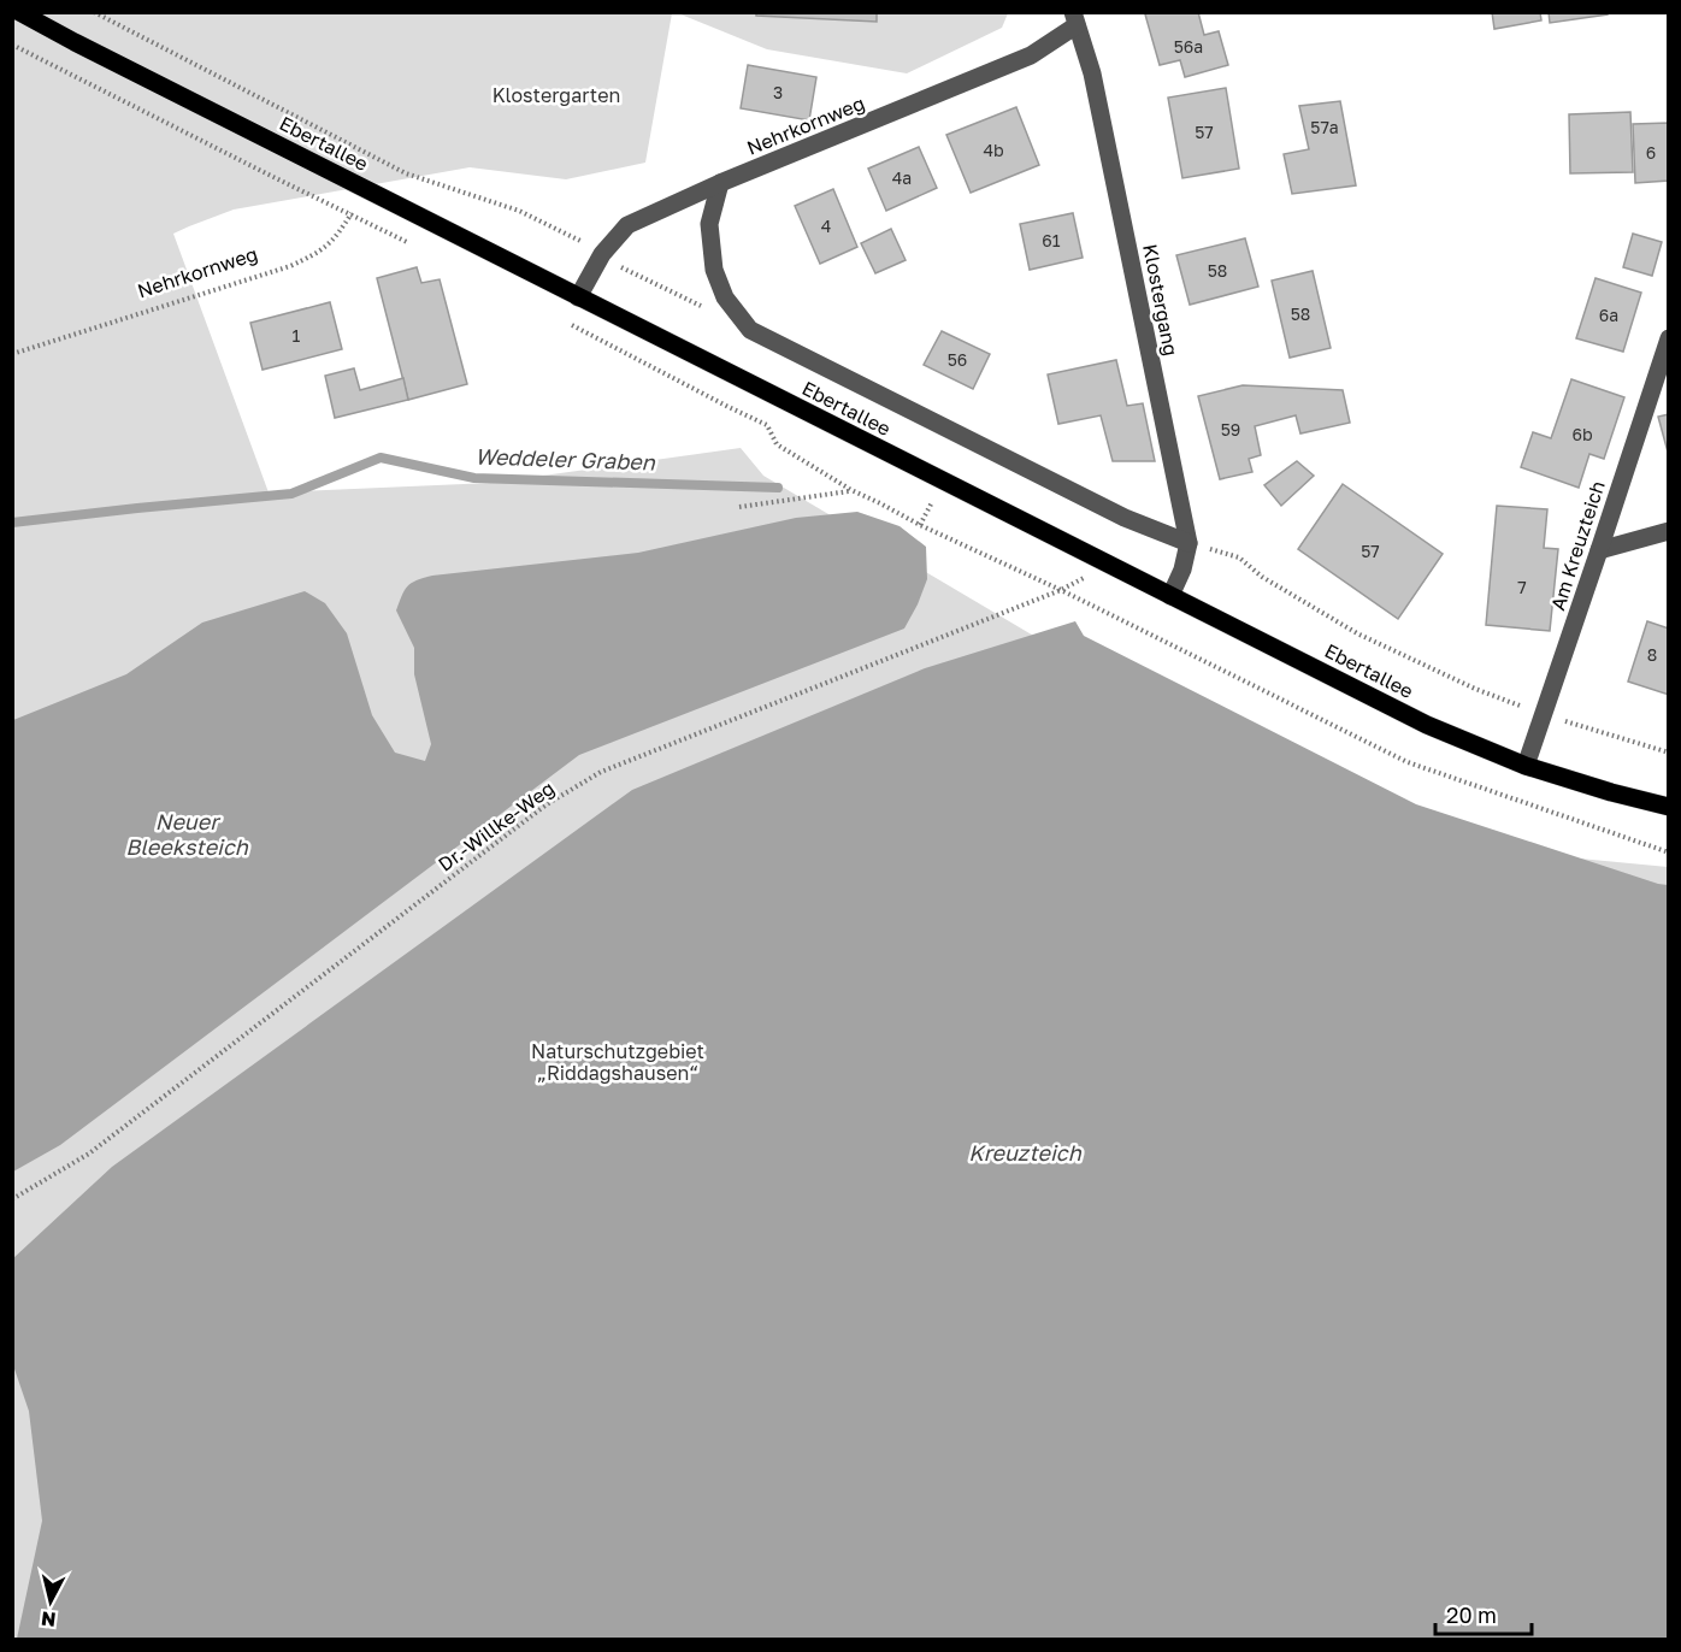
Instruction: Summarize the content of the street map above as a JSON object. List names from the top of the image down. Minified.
{"streets":{"main road":["Ebertallee"],"street":["Nehrkornweg","Klostergang","Am Kreuzteich"],"path":["Dr.-Willke-Weg"]},"crossings":[["Nehrkornweg","Ebertallee"],["Nehrkornweg","Klostergang"],["Ebertallee","Klostergang"],["Ebertallee","Am Kreuzteich"]],"water":["Weddeler Graben","Neuer Bleeksteich","Kreuzteich"],"parks":["Klostergarten","Naturschutzgebiet „Riddagshausen“"],"house_numbers":["56a","3","57a","57","4b","6","4a","4","61","58","58","6a","1","56","59","6b","57","7","8"],"scale_bar":"20 m","north":"bottom"}
